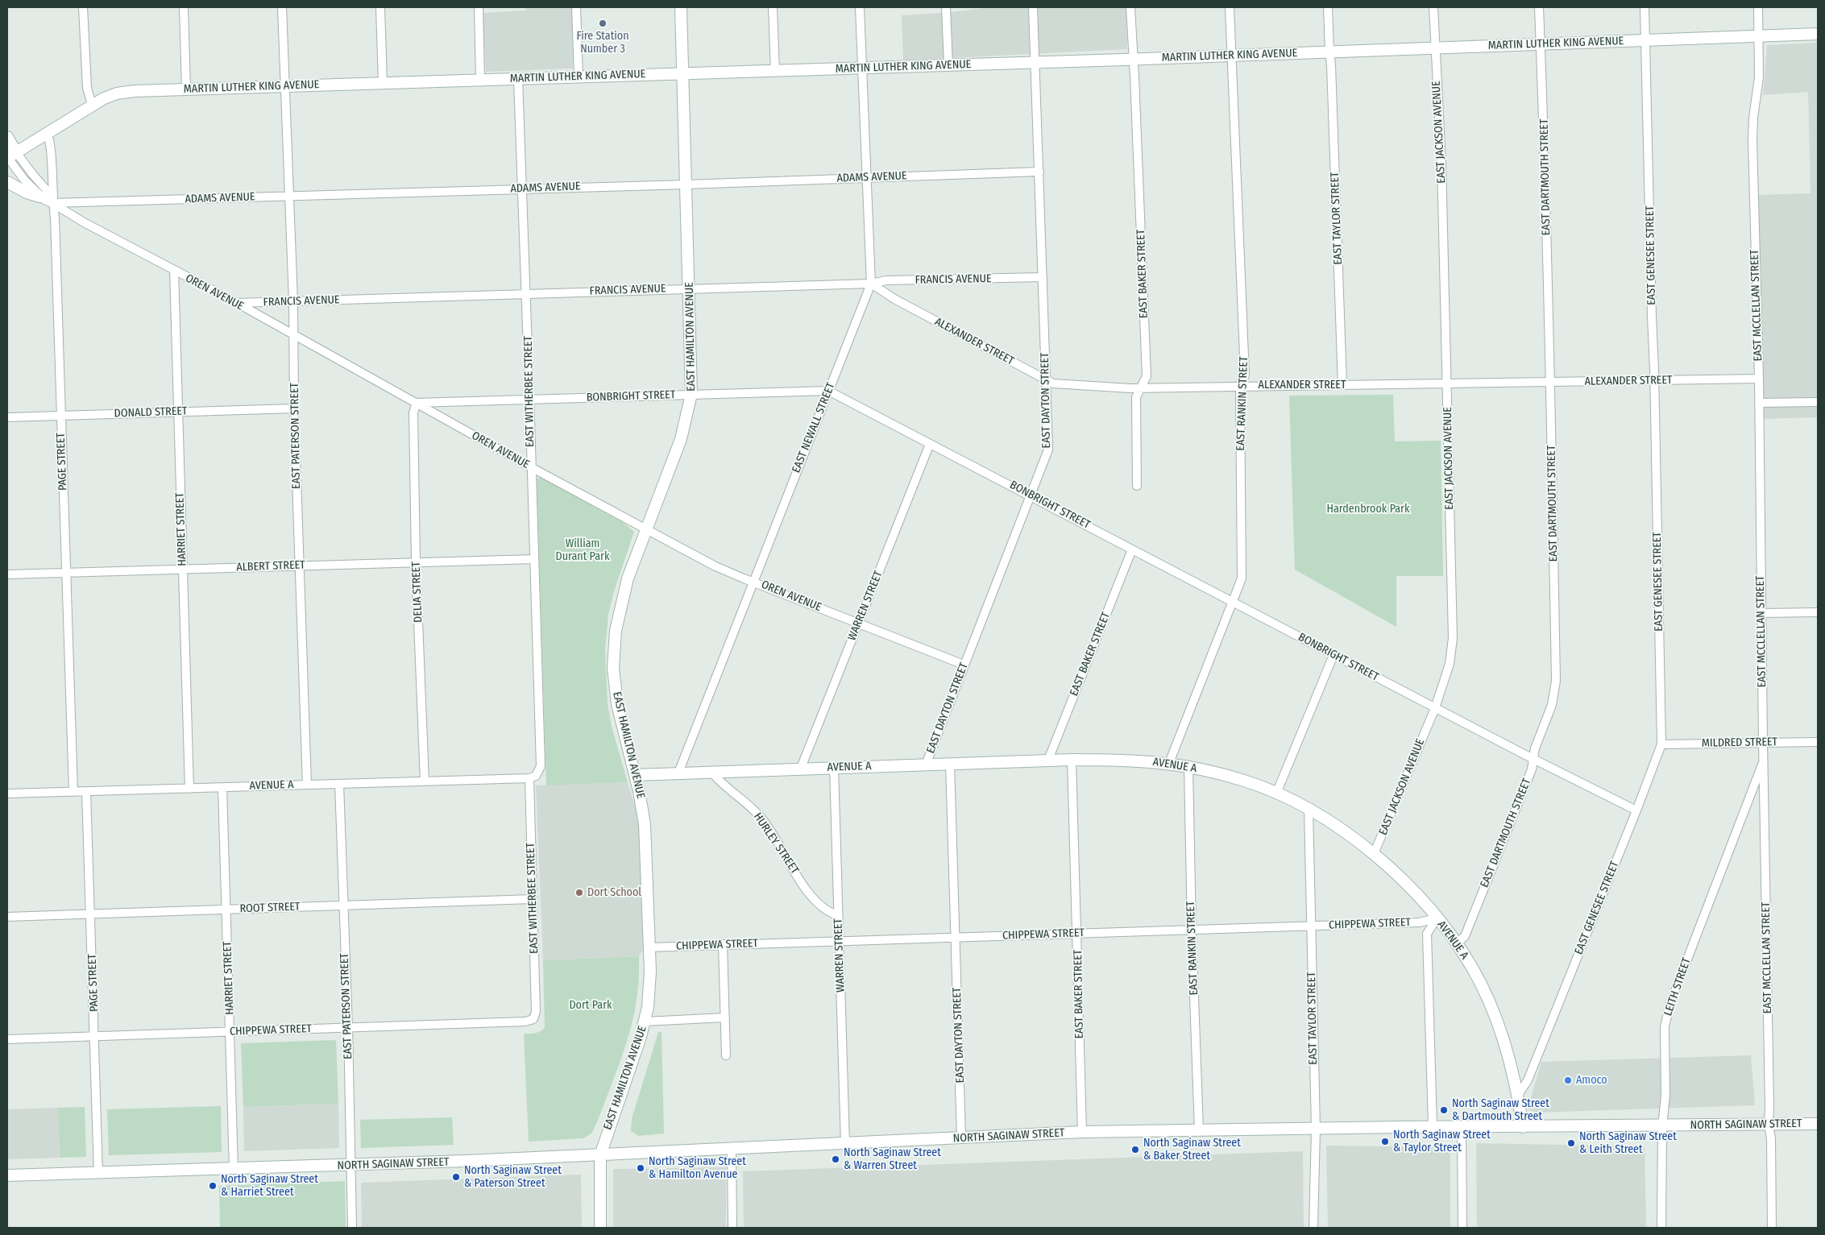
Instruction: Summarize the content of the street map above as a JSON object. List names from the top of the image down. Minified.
{"streets":{"street":["MARTIN LUTHER KING AVENUE","EAST JACKSON AVENUE","ADAMS AVENUE","EAST DARTMOUTH STREET","EAST TAYLOR STREET","EAST GENESEE STREET","EAST BAKER STREET","FRANCIS AVENUE","OREN AVENUE","EAST MCCLELLAN STREET","EAST HAMILTON AVENUE","ALEXANDER STREET","EAST WITHERBEE STREET","BONBRIGHT STREET","EAST DAYTON STREET","EAST RANKIN STREET","DONALD STREET","EAST NEWALL STREET","EAST PATERSON STREET","PAGE STREET","HARRIET STREET","ALBERT STREET","DELIA STREET","WARREN STREET","MILDRED STREET","AVENUE A","HURLEY STREET","ROOT STREET","CHIPPEWA STREET","LEITH STREET","NORTH SAGINAW STREET"]},"crossings":[["MARTIN LUTHER KING AVENUE","EAST JACKSON AVENUE"],["MARTIN LUTHER KING AVENUE","EAST DARTMOUTH STREET"],["MARTIN LUTHER KING AVENUE","EAST TAYLOR STREET"],["MARTIN LUTHER KING AVENUE","EAST GENESEE STREET"],["MARTIN LUTHER KING AVENUE","EAST BAKER STREET"],["MARTIN LUTHER KING AVENUE","OREN AVENUE"],["MARTIN LUTHER KING AVENUE","EAST MCCLELLAN STREET"],["MARTIN LUTHER KING AVENUE","EAST HAMILTON AVENUE"],["MARTIN LUTHER KING AVENUE","EAST WITHERBEE STREET"],["MARTIN LUTHER KING AVENUE","EAST DAYTON STREET"],["MARTIN LUTHER KING AVENUE","EAST RANKIN STREET"],["MARTIN LUTHER KING AVENUE","EAST NEWALL STREET"],["MARTIN LUTHER KING AVENUE","EAST PATERSON STREET"],["MARTIN LUTHER KING AVENUE","PAGE STREET"],["EAST JACKSON AVENUE","ALEXANDER STREET"],["EAST JACKSON AVENUE","BONBRIGHT STREET"],["EAST JACKSON AVENUE","AVENUE A"],["ADAMS AVENUE","OREN AVENUE"],["ADAMS AVENUE","EAST HAMILTON AVENUE"],["ADAMS AVENUE","EAST WITHERBEE STREET"],["ADAMS AVENUE","EAST DAYTON STREET"],["ADAMS AVENUE","EAST NEWALL STREET"],["ADAMS AVENUE","EAST PATERSON STREET"],["ADAMS AVENUE","PAGE STREET"],["EAST DARTMOUTH STREET","ALEXANDER STREET"],["EAST DARTMOUTH STREET","BONBRIGHT STREET"],["EAST DARTMOUTH STREET","AVENUE A"],["EAST TAYLOR STREET","ALEXANDER STREET"],["EAST TAYLOR STREET","AVENUE A"],["EAST TAYLOR STREET","CHIPPEWA STREET"],["EAST TAYLOR STREET","NORTH SAGINAW STREET"],["EAST GENESEE STREET","ALEXANDER STREET"],["EAST GENESEE STREET","BONBRIGHT STREET"],["EAST GENESEE STREET","MILDRED STREET"],["EAST GENESEE STREET","AVENUE A"],["EAST BAKER STREET","ALEXANDER STREET"],["EAST BAKER STREET","BONBRIGHT STREET"],["EAST BAKER STREET","AVENUE A"],["EAST BAKER STREET","CHIPPEWA STREET"],["EAST BAKER STREET","NORTH SAGINAW STREET"],["FRANCIS AVENUE","OREN AVENUE"],["FRANCIS AVENUE","EAST HAMILTON AVENUE"],["FRANCIS AVENUE","ALEXANDER STREET"],["FRANCIS AVENUE","EAST WITHERBEE STREET"],["FRANCIS AVENUE","EAST DAYTON STREET"],["FRANCIS AVENUE","EAST NEWALL STREET"],["FRANCIS AVENUE","EAST PATERSON STREET"],["OREN AVENUE","EAST HAMILTON AVENUE"],["OREN AVENUE","EAST WITHERBEE STREET"],["OREN AVENUE","BONBRIGHT STREET"],["OREN AVENUE","EAST DAYTON STREET"],["OREN AVENUE","EAST NEWALL STREET"],["OREN AVENUE","EAST PATERSON STREET"],["OREN AVENUE","PAGE STREET"],["OREN AVENUE","HARRIET STREET"],["OREN AVENUE","DELIA STREET"],["OREN AVENUE","WARREN STREET"],["EAST MCCLELLAN STREET","ALEXANDER STREET"],["EAST MCCLELLAN STREET","MILDRED STREET"],["EAST MCCLELLAN STREET","LEITH STREET"],["EAST MCCLELLAN STREET","NORTH SAGINAW STREET"],["EAST HAMILTON AVENUE","BONBRIGHT STREET"],["EAST HAMILTON AVENUE","AVENUE A"],["EAST HAMILTON AVENUE","CHIPPEWA STREET"],["EAST HAMILTON AVENUE","NORTH SAGINAW STREET"],["ALEXANDER STREET","EAST DAYTON STREET"],["ALEXANDER STREET","EAST RANKIN STREET"],["ALEXANDER STREET","EAST NEWALL STREET"],["EAST WITHERBEE STREET","BONBRIGHT STREET"],["EAST WITHERBEE STREET","ALBERT STREET"],["EAST WITHERBEE STREET","AVENUE A"],["EAST WITHERBEE STREET","ROOT STREET"],["EAST WITHERBEE STREET","CHIPPEWA STREET"],["BONBRIGHT STREET","EAST DAYTON STREET"],["BONBRIGHT STREET","EAST RANKIN STREET"],["BONBRIGHT STREET","EAST NEWALL STREET"],["BONBRIGHT STREET","DELIA STREET"],["BONBRIGHT STREET","WARREN STREET"],["EAST DAYTON STREET","AVENUE A"],["EAST DAYTON STREET","CHIPPEWA STREET"],["EAST DAYTON STREET","NORTH SAGINAW STREET"],["EAST RANKIN STREET","AVENUE A"],["EAST RANKIN STREET","CHIPPEWA STREET"],["EAST RANKIN STREET","NORTH SAGINAW STREET"],["DONALD STREET","EAST PATERSON STREET"],["DONALD STREET","PAGE STREET"],["DONALD STREET","HARRIET STREET"],["EAST NEWALL STREET","AVENUE A"],["EAST PATERSON STREET","ALBERT STREET"],["EAST PATERSON STREET","AVENUE A"],["EAST PATERSON STREET","ROOT STREET"],["EAST PATERSON STREET","CHIPPEWA STREET"],["EAST PATERSON STREET","NORTH SAGINAW STREET"],["PAGE STREET","ALBERT STREET"],["PAGE STREET","AVENUE A"],["PAGE STREET","ROOT STREET"],["PAGE STREET","CHIPPEWA STREET"],["PAGE STREET","NORTH SAGINAW STREET"],["HARRIET STREET","ALBERT STREET"],["HARRIET STREET","AVENUE A"],["HARRIET STREET","ROOT STREET"],["HARRIET STREET","CHIPPEWA STREET"],["HARRIET STREET","NORTH SAGINAW STREET"],["ALBERT STREET","DELIA STREET"],["DELIA STREET","AVENUE A"],["WARREN STREET","AVENUE A"],["WARREN STREET","HURLEY STREET"],["WARREN STREET","CHIPPEWA STREET"],["WARREN STREET","NORTH SAGINAW STREET"],["AVENUE A","HURLEY STREET"],["AVENUE A","CHIPPEWA STREET"],["AVENUE A","NORTH SAGINAW STREET"],["LEITH STREET","NORTH SAGINAW STREET"]],"parks":["Hardenbrook Park","William Durant Park","Dort Park"],"places":["Fire Station Number 3","Dort School","Amoco","North Saginaw Street & Dartmouth Street","North Saginaw Street & Taylor Street","North Saginaw Street & Leith Street","North Saginaw Street & Baker Street","North Saginaw Street & Warren Street","North Saginaw Street & Hamilton Avenue","North Saginaw Street & Paterson Street","North Saginaw Street & Harriet Street"]}
